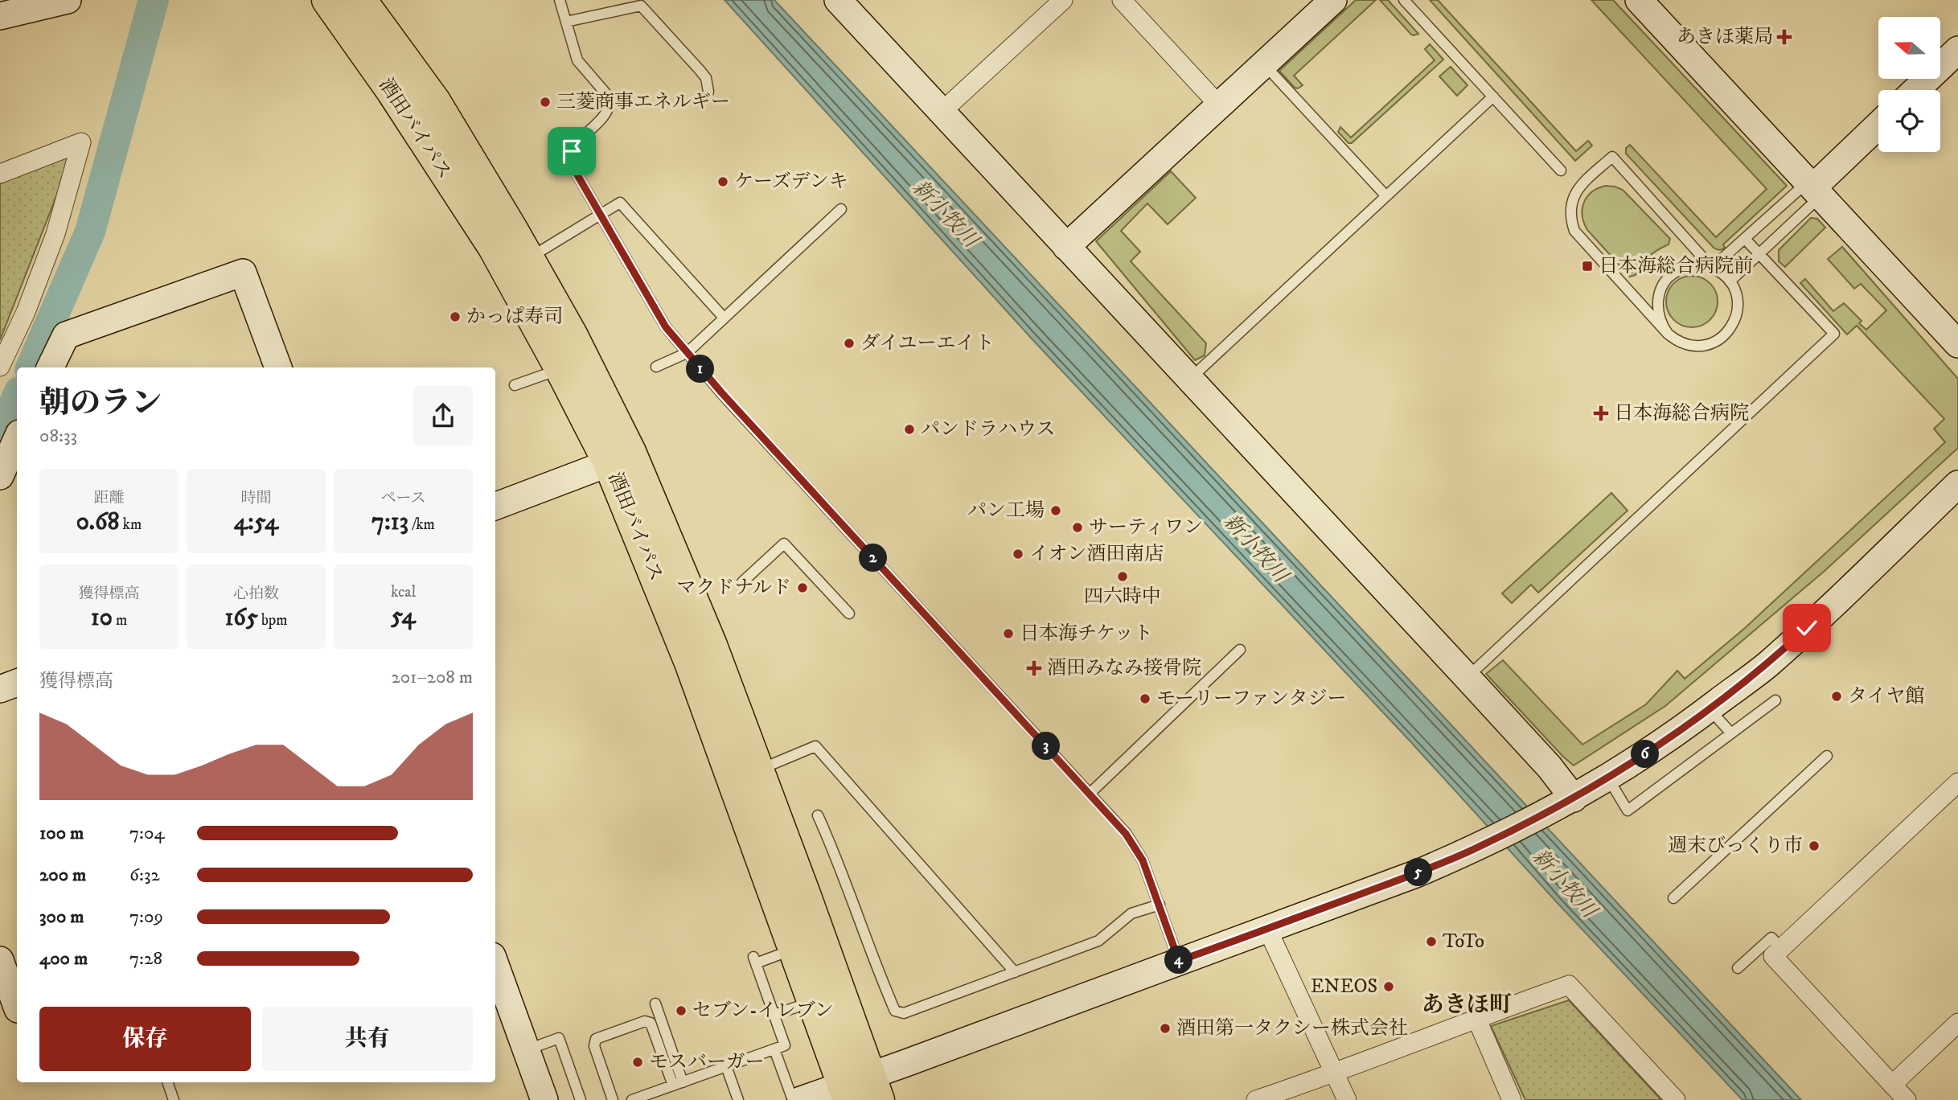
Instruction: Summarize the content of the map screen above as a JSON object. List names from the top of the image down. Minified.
{"streets":{"highway":["酒田バイパス"]},"districts":["あきほ町"],"water":["新小牧川"],"places":{"health":["あきほ薬局","日本海総合病院","酒田みなみ接骨院"],"other":["三菱商事エネルギー","ケーズデンキ","かっぱ寿司","ダイユーエイト","パンドラハウス","パン工場","サーティワン","イオン酒田南店","四六時中","マクドナルド","日本海チケット","タイヤ館","モーリーファンタジー","週末びっくり市","ToTo","ENEOS","セブン-イレブン","酒田第一タクシー株式会社","モスバーガー"],"transit":["日本海総合病院前"]},"north":"left","page":{"pins":["1","2","3","6","5","4"],"heading":["朝のラン","08:33"],"stats":[["距離","0.68 km"],["時間","4:54"],["ペース","7:13 /km"],["獲得標高","10 m"],["心拍数","165 bpm"],["kcal","54"]],"chart":["獲得標高","201–208 m"],"list":[{"name":"100 m","note":"7:04"},{"name":"200 m","note":"6:32"},{"name":"300 m","note":"7:09"},{"name":"400 m","note":"7:28"}],"buttons":["保存","共有"]}}
